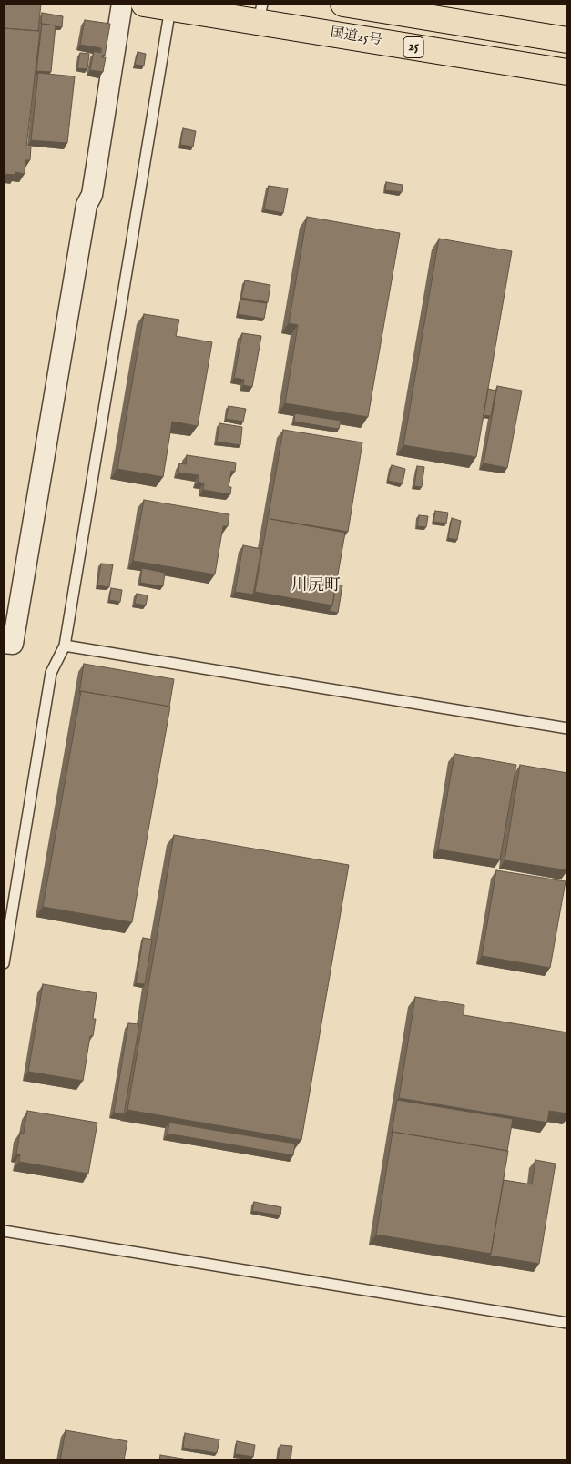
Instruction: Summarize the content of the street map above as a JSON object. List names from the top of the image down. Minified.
{"streets":{"highway":["国道25号","25"]},"districts":["川尻町"]}
